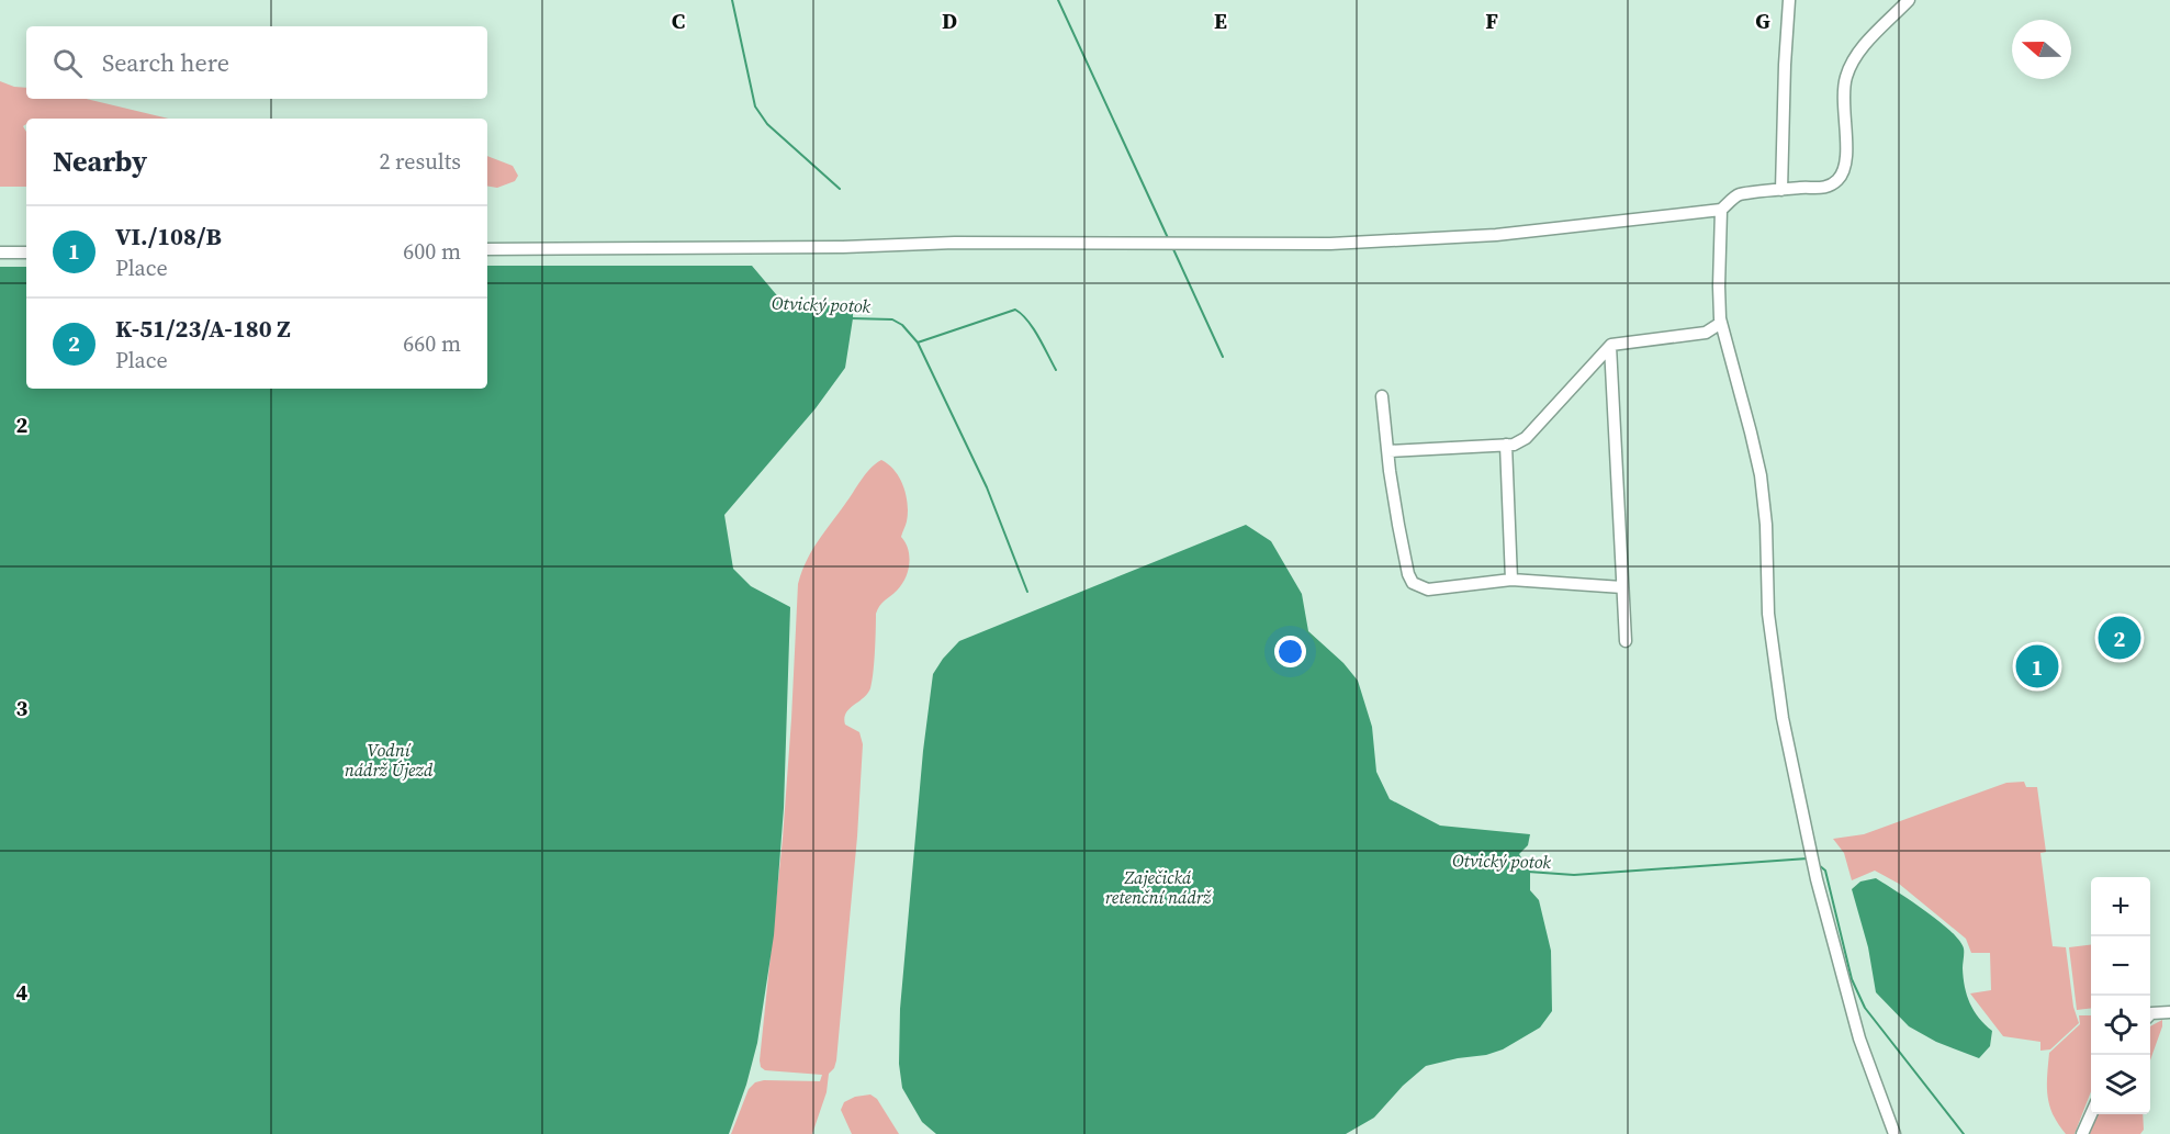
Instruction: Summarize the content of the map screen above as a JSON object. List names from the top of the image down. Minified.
{"water":["Otvický potok","Vodní nádrž Újezd","Zaječická retenční nádrž"],"north":"left","page":{"search":"Search here","heading":["Nearby","2 results"],"list":[{"mark":"1","name":"VI./108/B","note":"Place","value":"600 m"},{"mark":"2","name":"K-51/23/A-180 Z","note":"Place","value":"660 m"}],"pins":["2","1"],"map_buttons":["+","−"]},"grid":{"columns":["C","D","E","F","G"],"rows":["2","3","4"]}}
